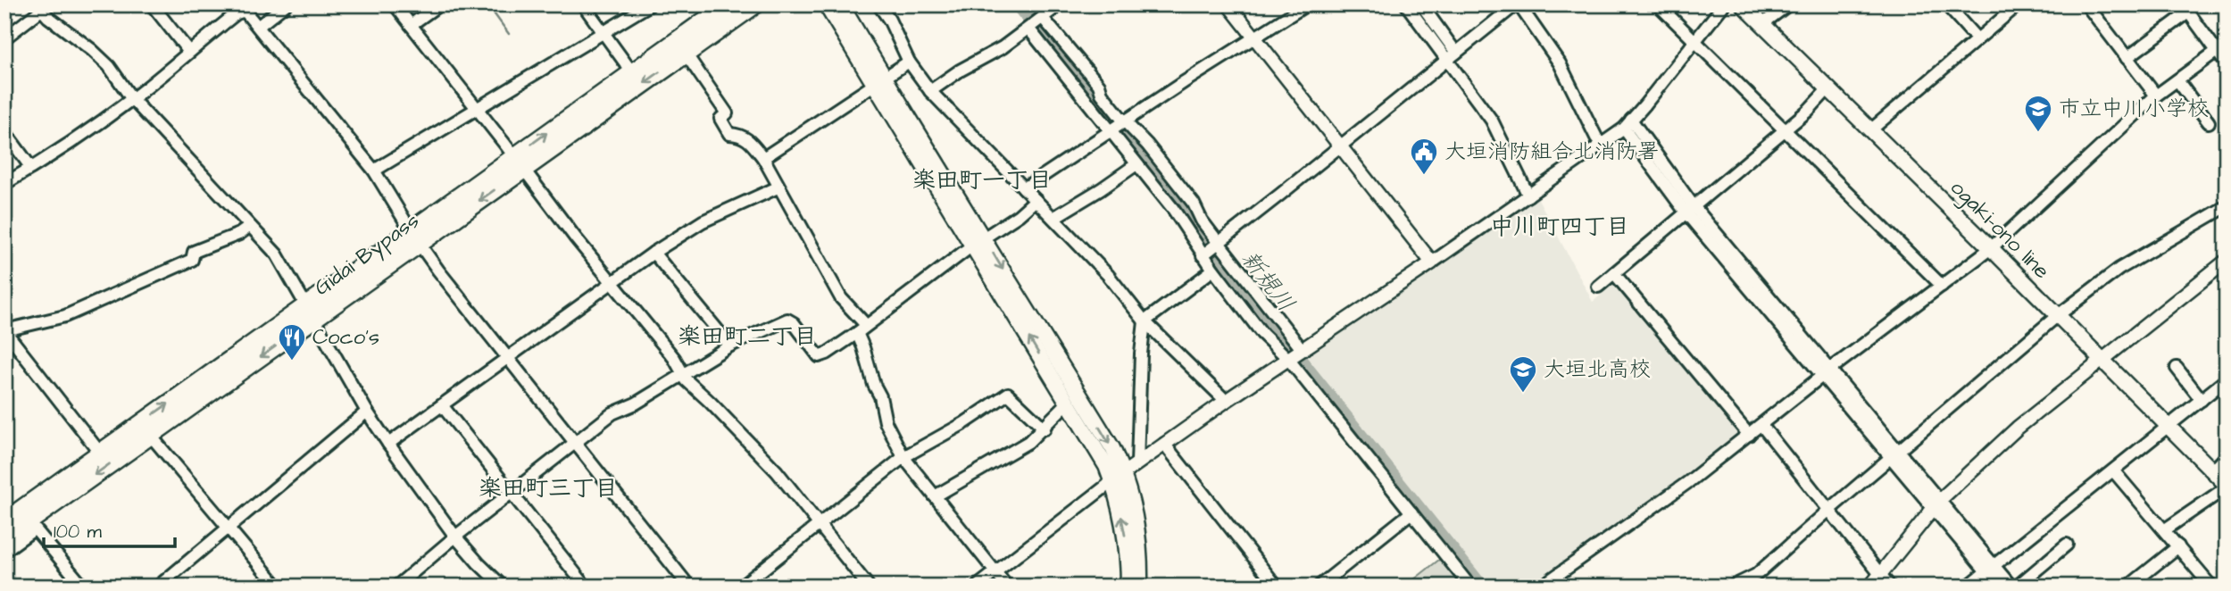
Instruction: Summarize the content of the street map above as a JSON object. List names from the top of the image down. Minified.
{"streets":{"highway":["Gidai Bypass"],"main road":["ogaki-ono line"]},"districts":["楽田町一丁目","中川町四丁目","楽田町二丁目","楽田町三丁目"],"water":["新規川"],"places":{"school or university":["市立中川小学校","大垣北高校"],"public building":["大垣消防組合北消防署"],"restaurant":["Coco's"]},"scale_bar":"100 m"}
